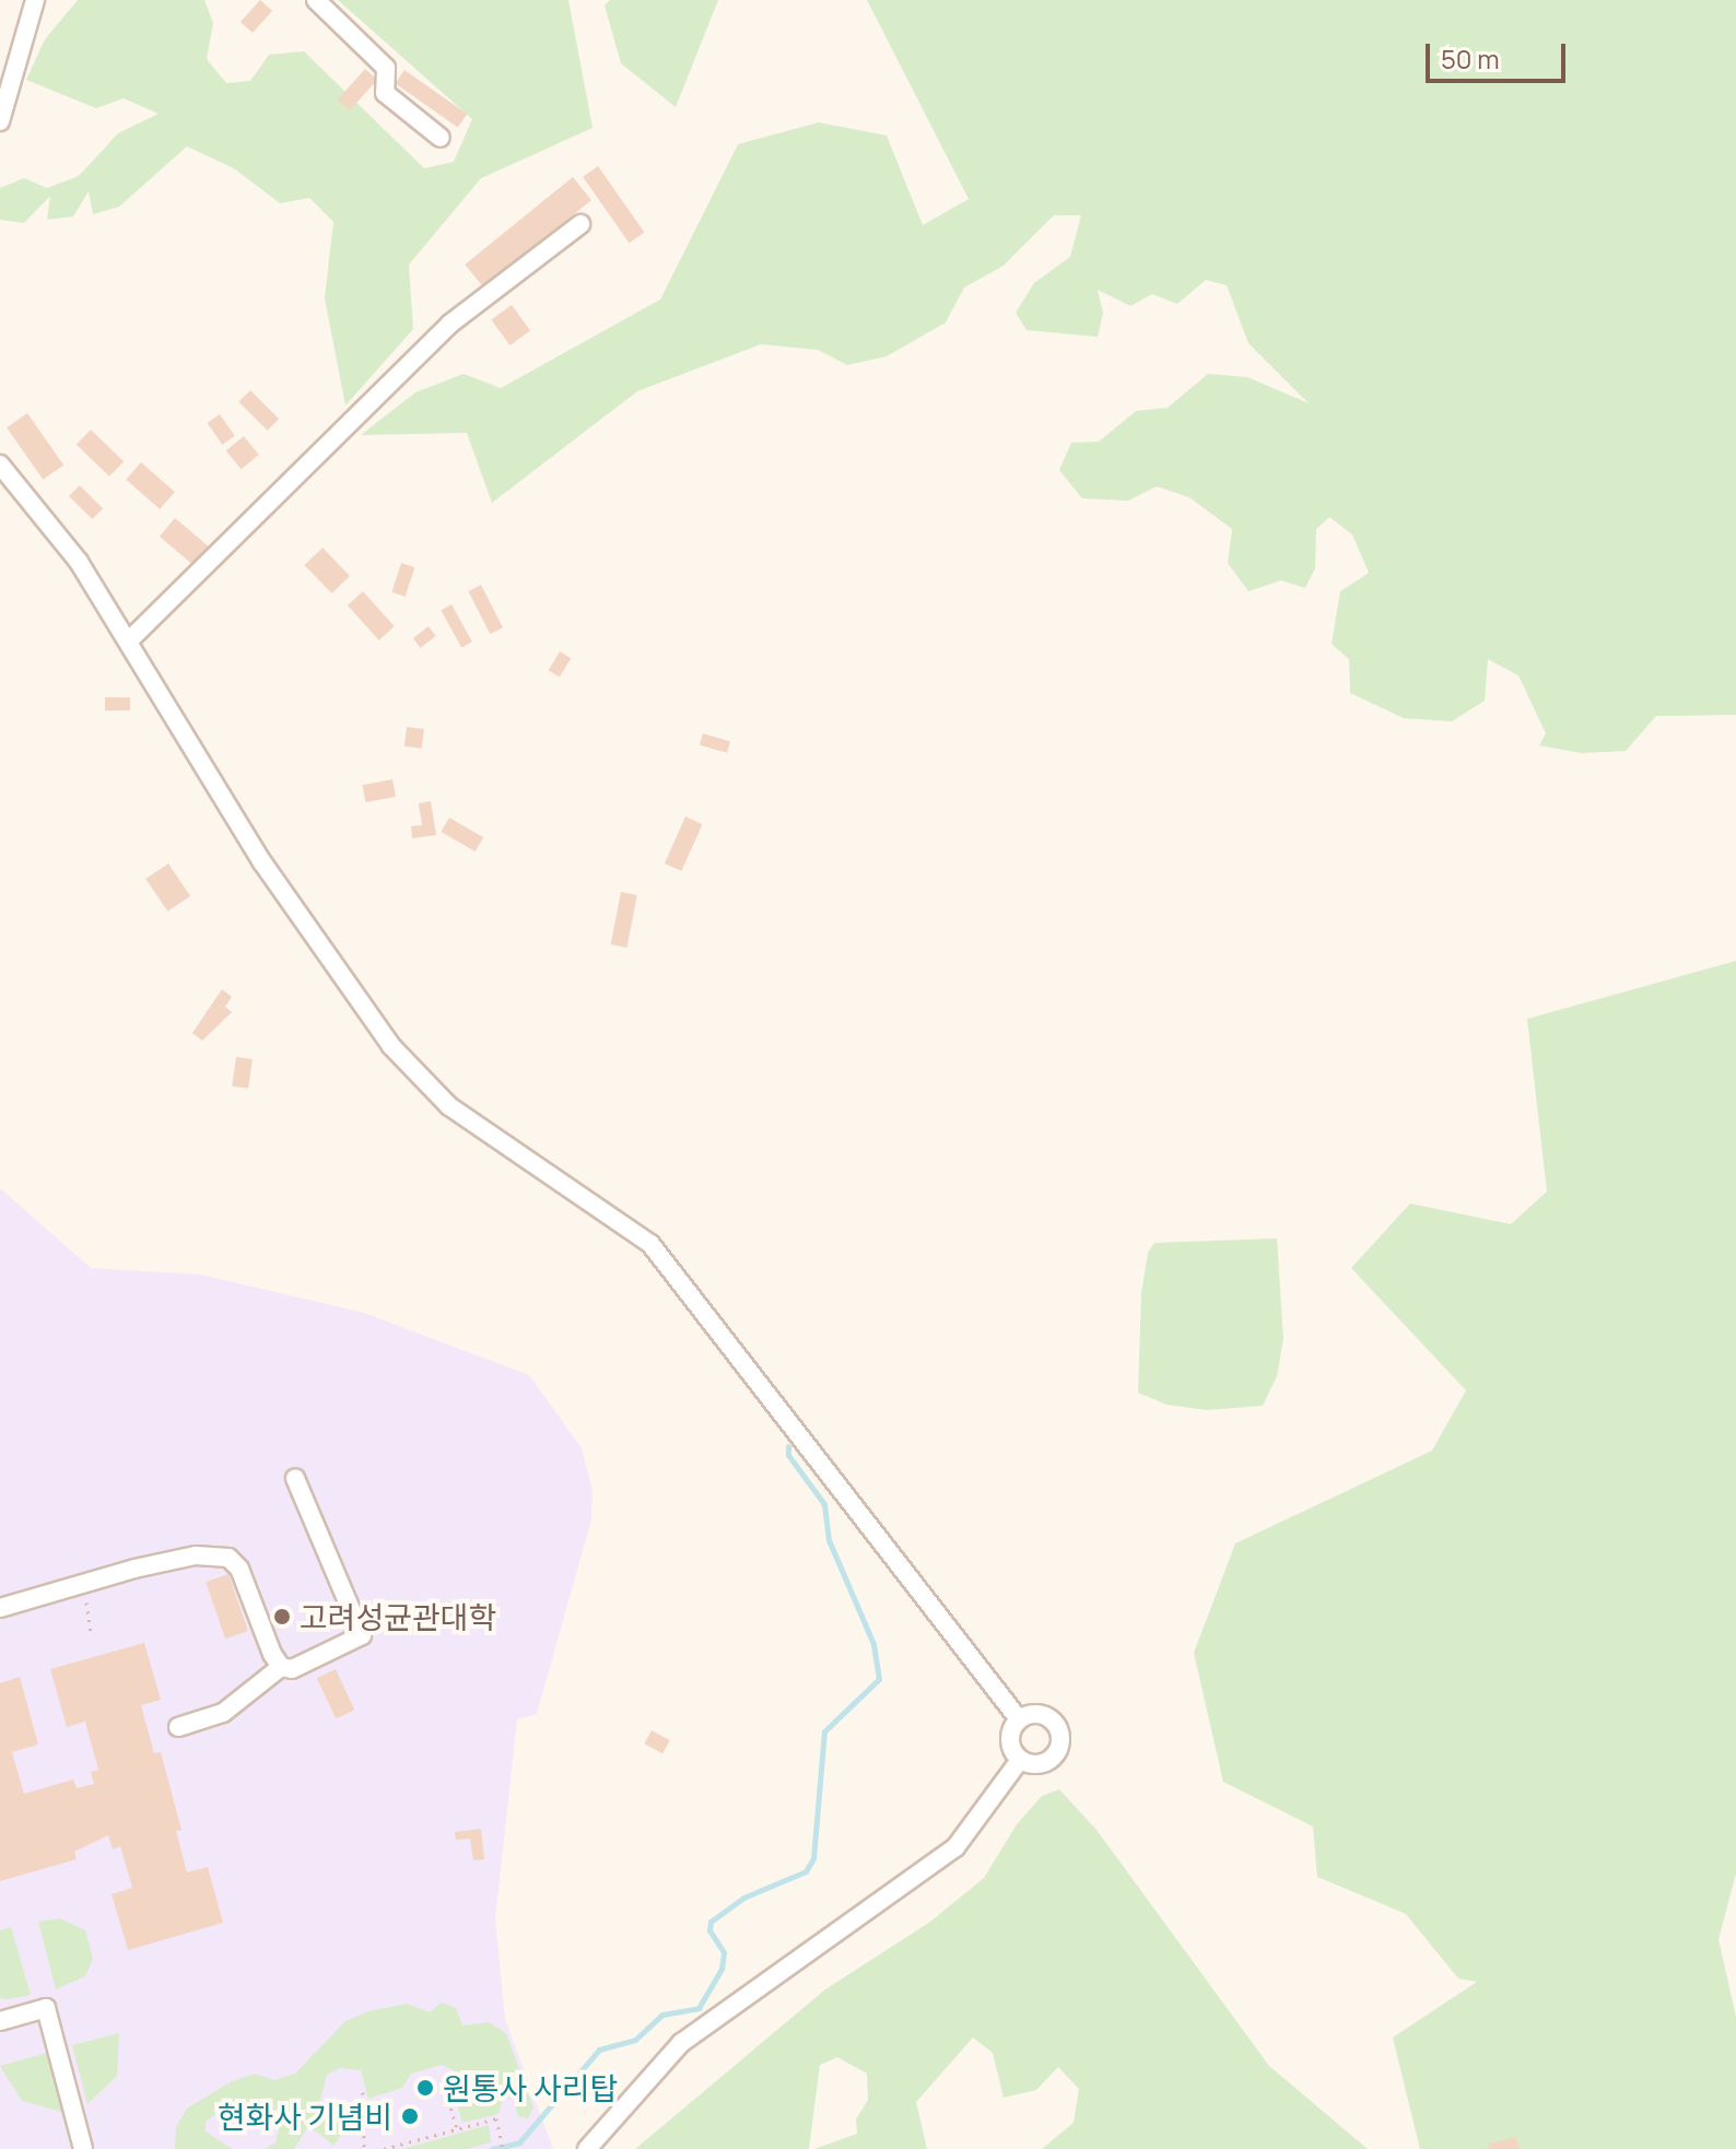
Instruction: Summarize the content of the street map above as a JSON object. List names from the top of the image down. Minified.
{"places":["고려성균관대학","원통사 사리탑","현화사 기념비"],"scale_bar":"50 m"}
